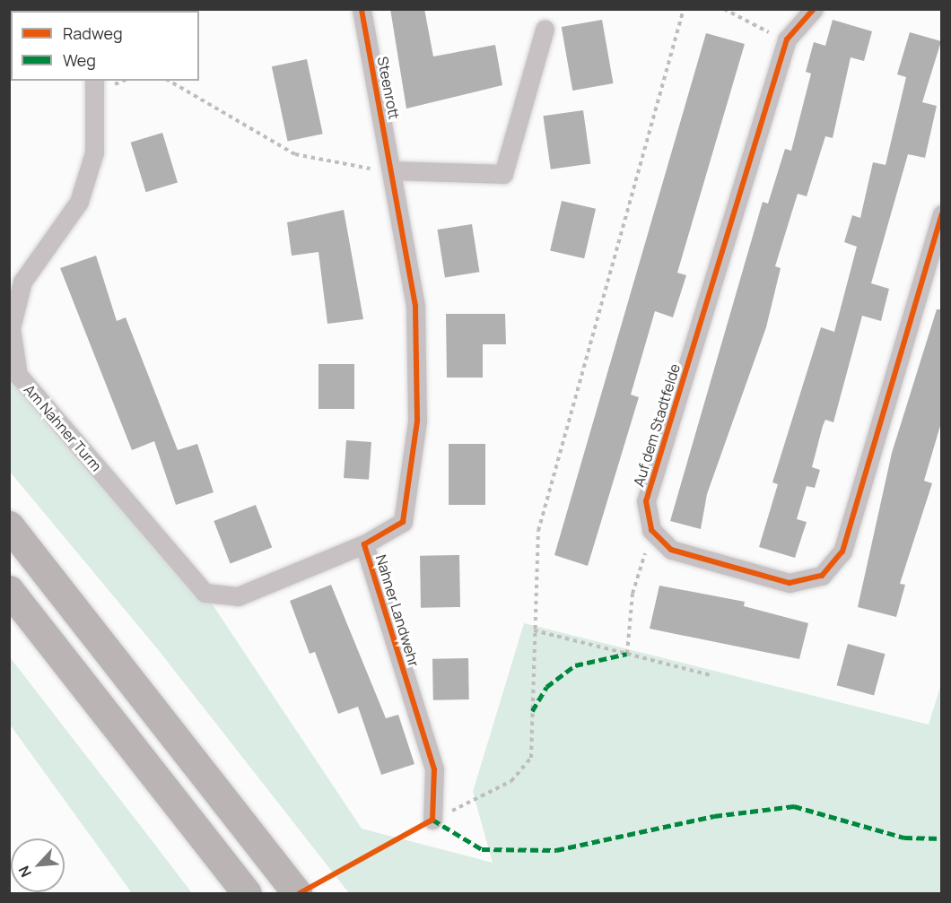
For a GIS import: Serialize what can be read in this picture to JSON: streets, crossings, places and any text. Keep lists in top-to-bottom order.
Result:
{
  "streets": {
    "street": [
      "Steenrott",
      "Auf dem Stadtfelde",
      "Am Nahner Turm",
      "Nahner Landwehr"
    ]
  },
  "crossings": [
    ["Steenrott", "Nahner Landwehr"],
    ["Am Nahner Turm", "Nahner Landwehr"]
  ],
  "legend": ["Radweg", "Weg"],
  "north": "bottom left"
}
